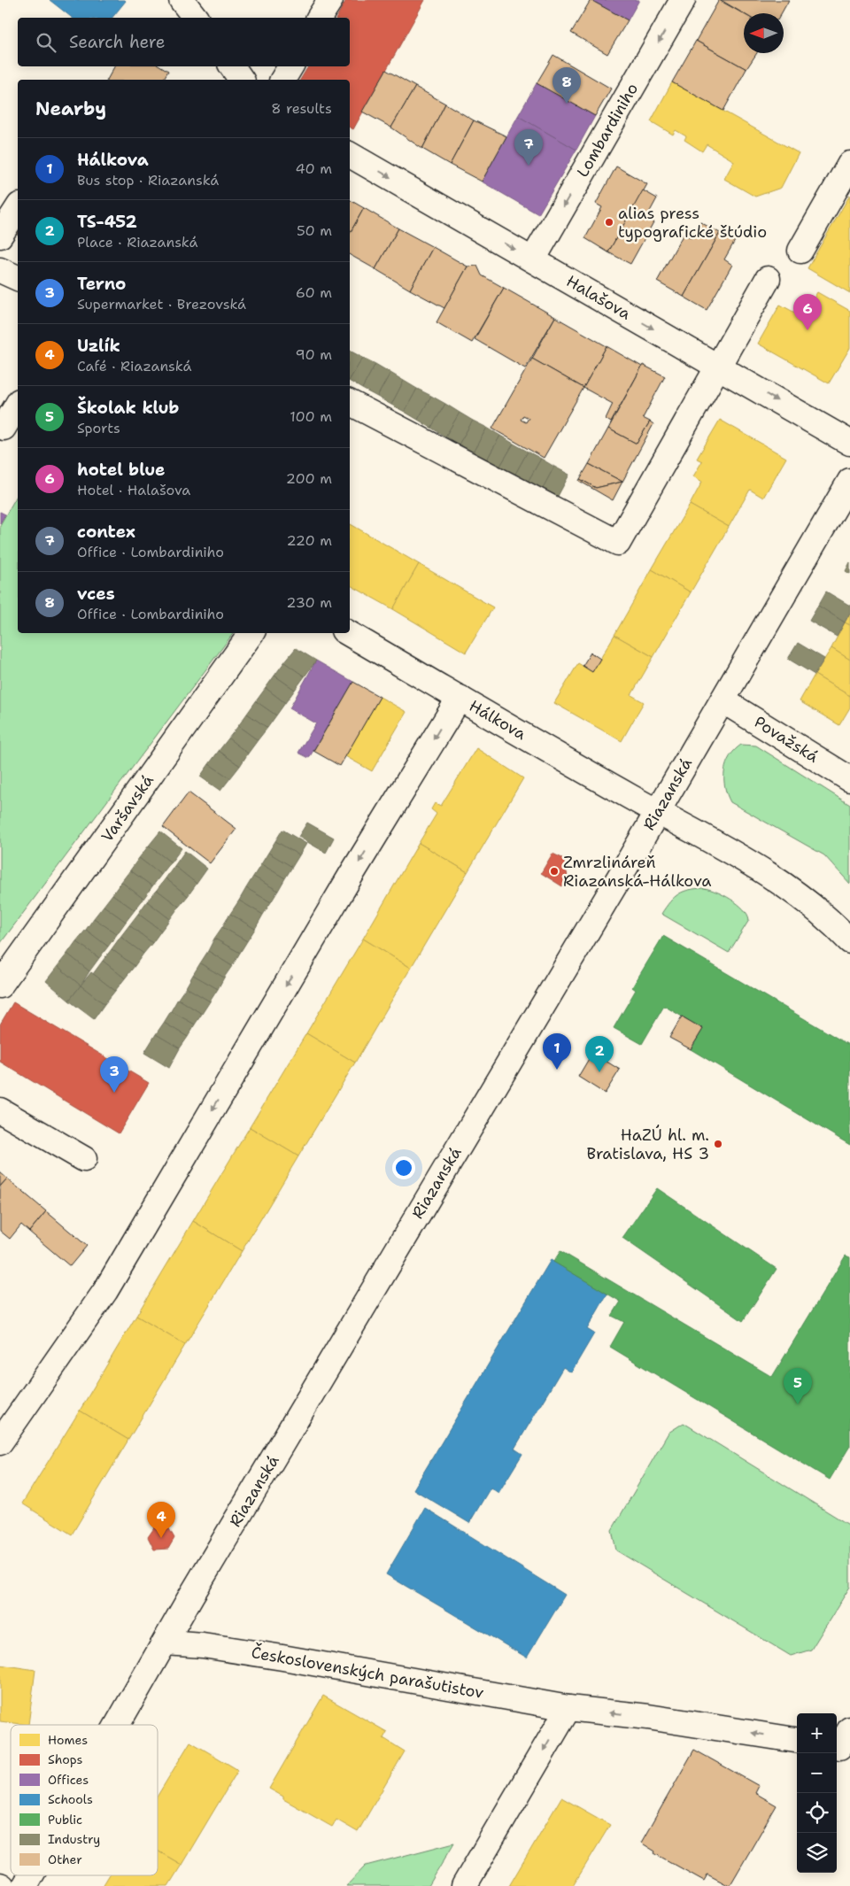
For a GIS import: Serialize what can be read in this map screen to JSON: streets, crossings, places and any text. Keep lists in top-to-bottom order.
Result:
{
  "streets": {
    "street": [
      "Lombardiniho",
      "Halašova",
      "Hálkova",
      "Považská",
      "Riazanská",
      "Varšavská",
      "Československých parašutistov"
    ]
  },
  "crossings": [
    ["Lombardiniho", "Halašova"],
    ["Hálkova", "Riazanská"],
    ["Považská", "Riazanská"],
    ["Riazanská", "Československých parašutistov"]
  ],
  "one_way": ["Halašova", "Československých parašutistov"],
  "places": ["alias press typografické štúdio", "Zmrzlináreň Riazanská-Hálkova", "HaZÚ hl. m. Bratislava, HS 3"],
  "legend": [
    "Homes",
    "Shops",
    "Offices",
    "Schools",
    "Public",
    "Industry",
    "Other"
  ],
  "north": "left",
  "page": {
    "search": "Search here",
    "pins": [
      "8",
      "7",
      "6",
      "1",
      "2",
      "3",
      "5",
      "4"
    ],
    "heading": ["Nearby", "8 results"],
    "list": [
      {
        "mark": "1",
        "name": "Hálkova",
        "note": "Bus stop · Riazanská",
        "value": "40 m"
      },
      {
        "mark": "2",
        "name": "TS-452",
        "note": "Place · Riazanská",
        "value": "50 m"
      },
      {
        "mark": "3",
        "name": "Terno",
        "note": "Supermarket · Brezovská",
        "value": "60 m"
      },
      {
        "mark": "4",
        "name": "Uzlík",
        "note": "Café · Riazanská",
        "value": "90 m"
      },
      {
        "mark": "5",
        "name": "Školak klub",
        "note": "Sports",
        "value": "100 m"
      },
      {
        "mark": "6",
        "name": "hotel blue",
        "note": "Hotel · Halašova",
        "value": "200 m"
      },
      {
        "mark": "7",
        "name": "contex",
        "note": "Office · Lombardiniho",
        "value": "220 m"
      },
      {
        "mark": "8",
        "name": "vces",
        "note": "Office · Lombardiniho",
        "value": "230 m"
      }
    ],
    "map_buttons": ["+", "−"]
  }
}
